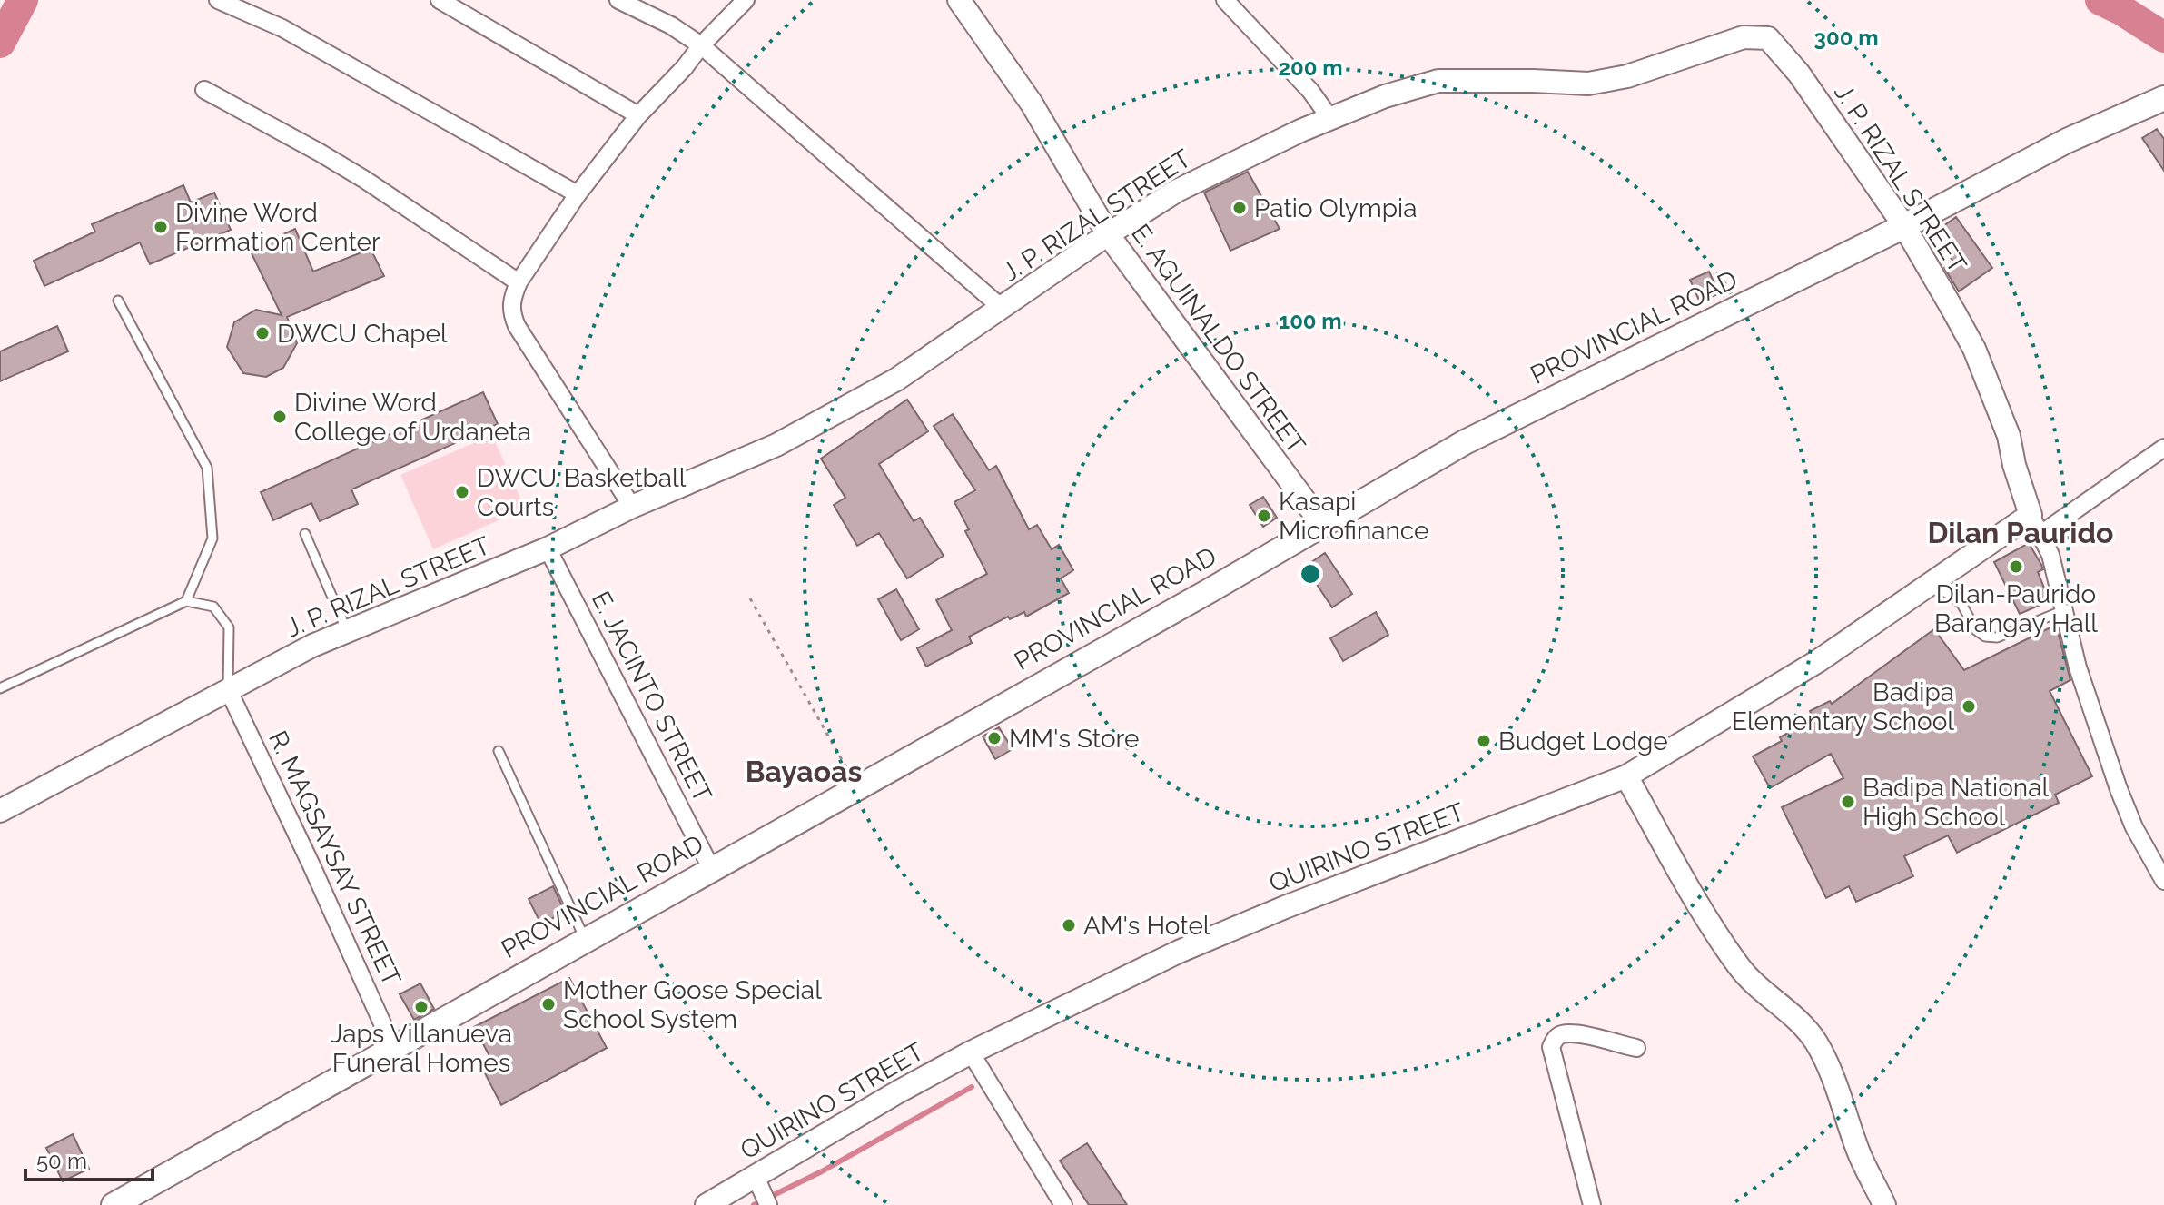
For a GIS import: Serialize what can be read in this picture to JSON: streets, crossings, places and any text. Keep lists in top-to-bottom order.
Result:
{
  "streets": {
    "main road": ["PROVINCIAL ROAD"],
    "street": [
      "J. P. RIZAL STREET",
      "E. AGUINALDO STREET",
      "E. JACINTO STREET",
      "QUIRINO STREET",
      "R. MAGSAYSAY STREET"
    ]
  },
  "crossings": [
    ["J. P. RIZAL STREET", "PROVINCIAL ROAD"],
    ["J. P. RIZAL STREET", "E. AGUINALDO STREET"],
    ["J. P. RIZAL STREET", "E. JACINTO STREET"],
    ["J. P. RIZAL STREET", "QUIRINO STREET"],
    ["J. P. RIZAL STREET", "R. MAGSAYSAY STREET"],
    ["PROVINCIAL ROAD", "E. AGUINALDO STREET"],
    ["PROVINCIAL ROAD", "E. JACINTO STREET"],
    ["PROVINCIAL ROAD", "R. MAGSAYSAY STREET"]
  ],
  "districts": ["Dilan Paurido", "Bayaoas"],
  "places": [
    "Patio Olympia",
    "Divine Word Formation Center",
    "DWCU Chapel",
    "Divine Word College of Urdaneta",
    "DWCU Basketball Courts",
    "Kasapi Microfinance",
    "Dilan-Paurido Barangay Hall",
    "Badipa Elementary School",
    "MM's Store",
    "Budget Lodge",
    "Badipa National High School",
    "AM's Hotel",
    "Mother Goose Special School System",
    "Japs Villanueva Funeral Homes"
  ],
  "scale_bar": "50 m",
  "rings": ["300 m", "200 m", "100 m"]
}
